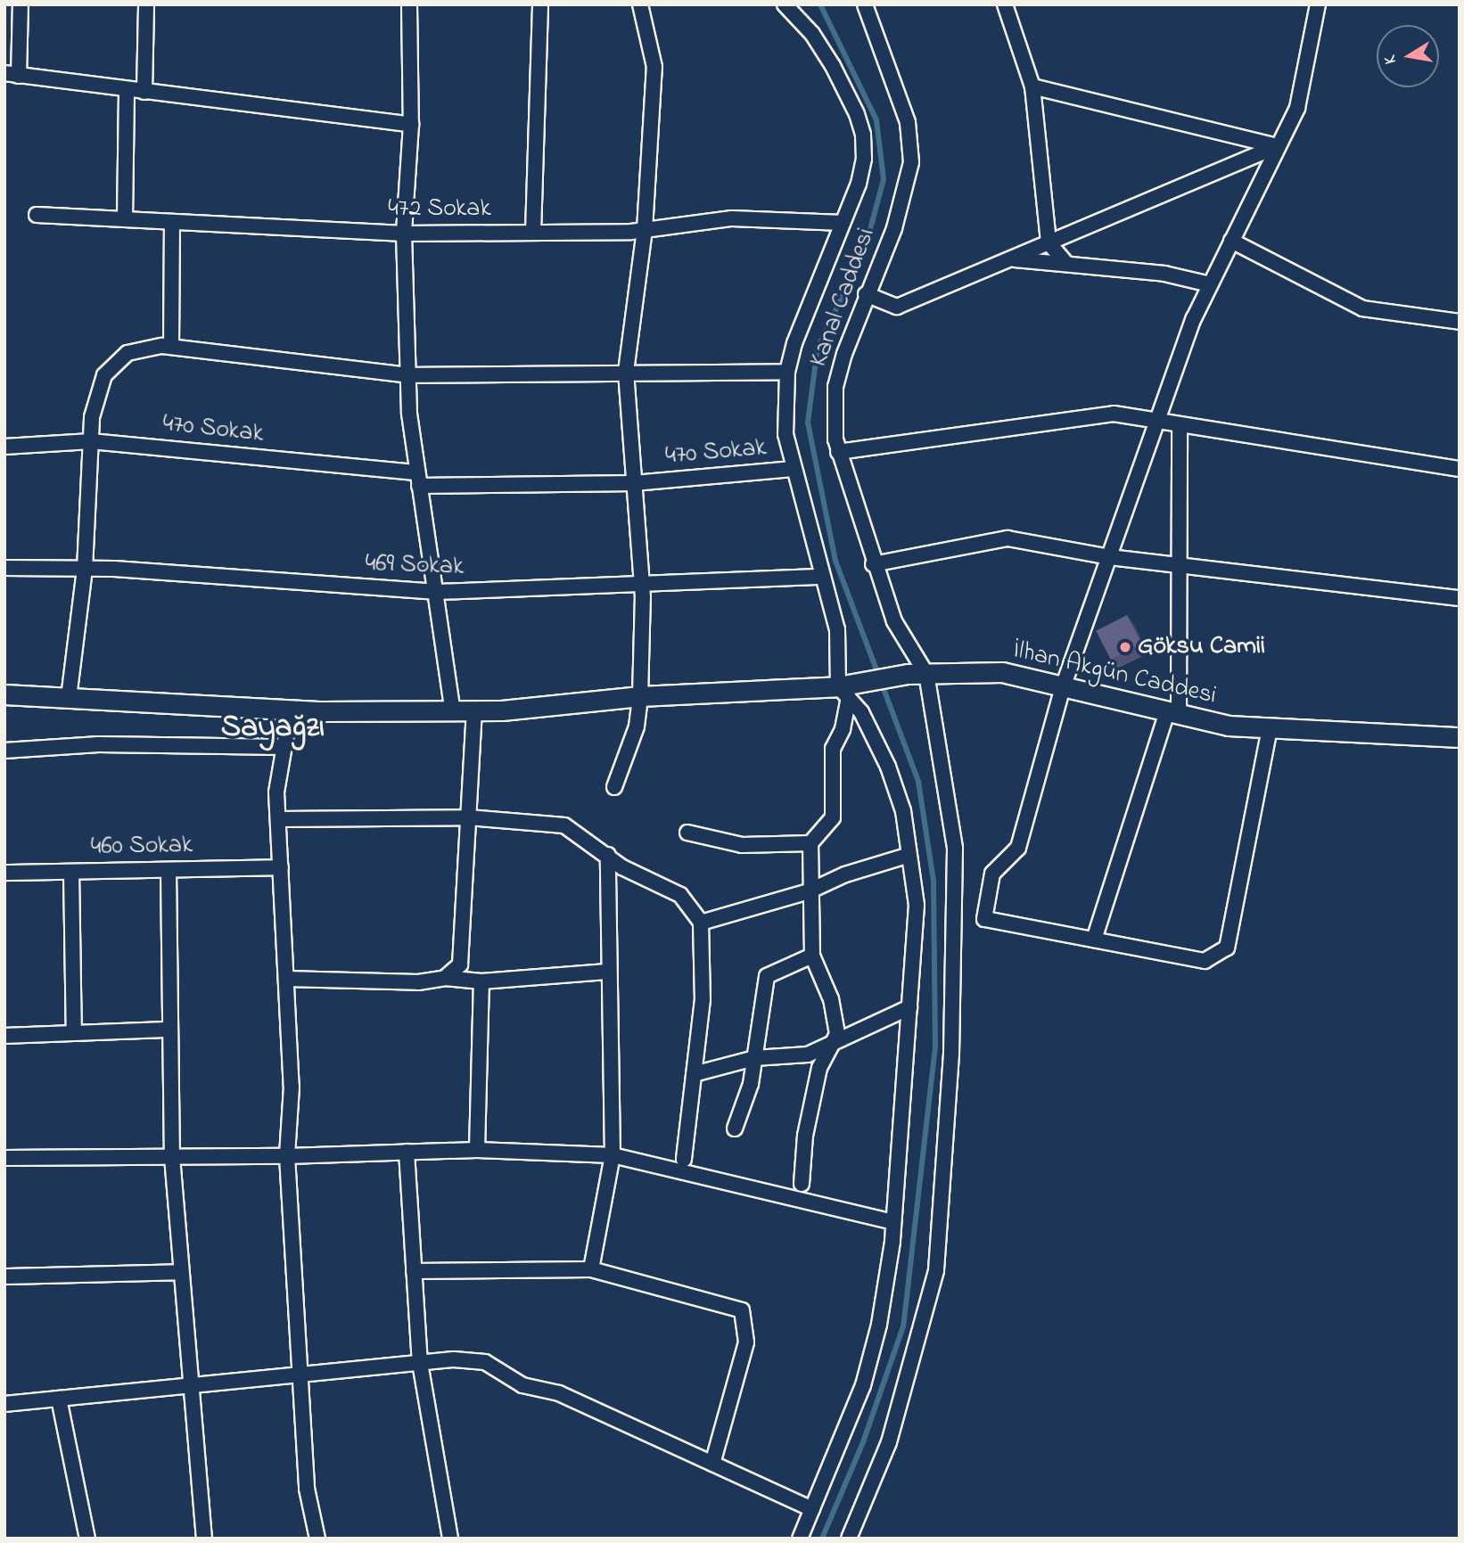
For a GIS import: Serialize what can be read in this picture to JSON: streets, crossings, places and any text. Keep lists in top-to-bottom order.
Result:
{
  "streets": {
    "main road": ["İlhan Akgün Caddesi"],
    "street": [
      "472 Sokak",
      "Kanal Caddesi",
      "470 Sokak",
      "469 Sokak",
      "460 Sokak"
    ]
  },
  "crossings": [
    ["Kanal Caddesi", "İlhan Akgün Caddesi"]
  ],
  "districts": ["Sayağzı"],
  "places": ["Göksu Camii"],
  "north": "left"
}
